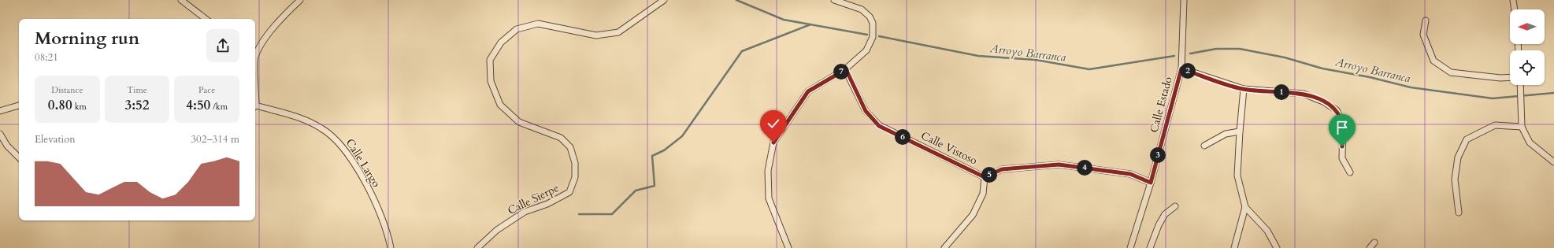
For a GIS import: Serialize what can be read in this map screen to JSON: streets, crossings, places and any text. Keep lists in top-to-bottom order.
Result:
{
  "streets": {
    "street": [
      "Calle Estado",
      "Calle Vistoso",
      "Calle Largo",
      "Calle Sierpe"
    ]
  },
  "crossings": [
    ["Calle Estado", "Calle Vistoso"]
  ],
  "water": ["Arroyo Barranca"],
  "north": "left",
  "page": {
    "heading": ["Morning run", "08:21"],
    "pins": [
      "2",
      "7",
      "1",
      "6",
      "3",
      "4",
      "5"
    ],
    "stats": [
      ["Distance", "0.80 km"],
      ["Time", "3:52"],
      ["Pace", "4:50 /km"]
    ],
    "chart": ["Elevation", "302–314 m"]
  }
}
